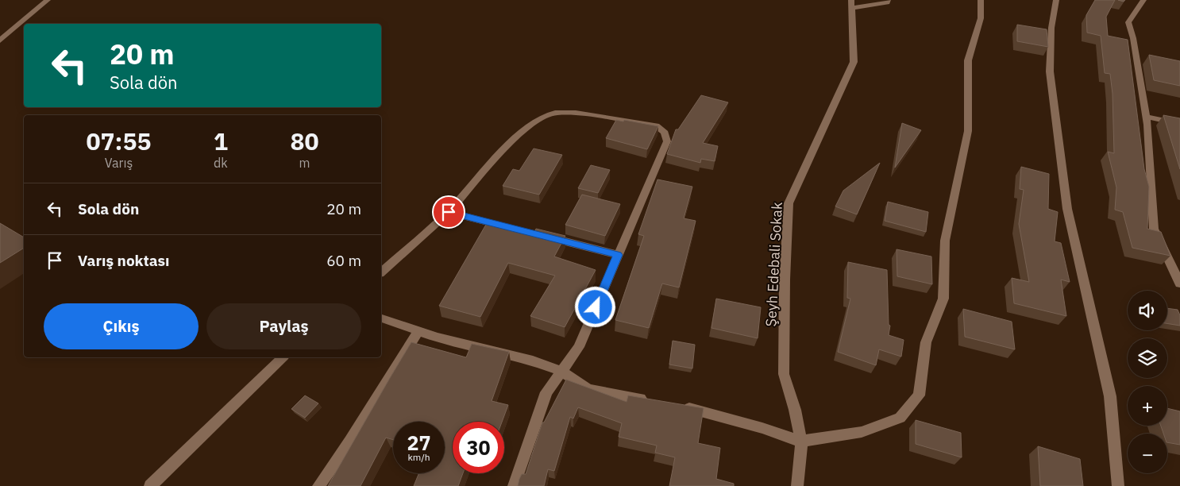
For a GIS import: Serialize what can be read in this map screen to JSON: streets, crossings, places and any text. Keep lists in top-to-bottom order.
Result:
{
  "streets": {
    "street": ["Şeyh Edebali Sokak"]
  },
  "page": {
    "turn": ["20 m", "Sola dön"],
    "eta": [
      "07:55",
      "Varış",
      "1",
      "dk",
      "80",
      "m"
    ],
    "list": [
      {
        "name": "Sola dön",
        "value": "20 m"
      },
      {
        "name": "Varış noktası",
        "value": "60 m"
      }
    ],
    "map_buttons": ["+", "−"],
    "buttons": ["Çıkış", "Paylaş"],
    "speed": "27 km/h",
    "limit": "30"
  }
}
